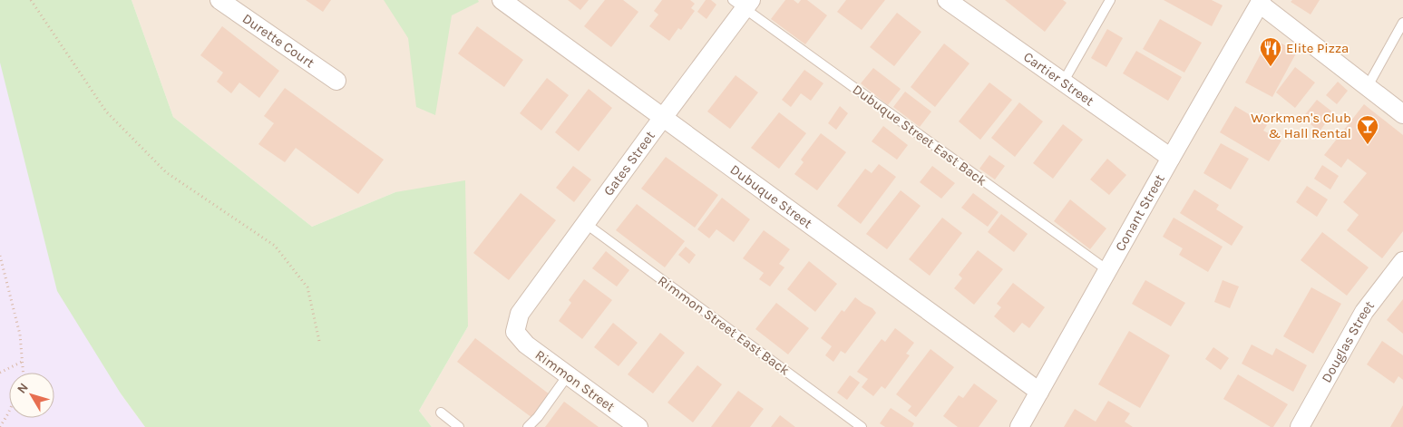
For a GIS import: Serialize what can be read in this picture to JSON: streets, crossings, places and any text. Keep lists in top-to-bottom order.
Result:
{
  "streets": {
    "street": [
      "Durette Court",
      "Cartier Street",
      "Gates Street",
      "Dubuque Street",
      "Conant Street",
      "Douglas Street",
      "Rimmon Street"
    ],
    "lane": ["Dubuque Street East Back", "Rimmon Street East Back"]
  },
  "crossings": [
    ["Cartier Street", "Conant Street"],
    ["Dubuque Street East Back", "Gates Street"],
    ["Dubuque Street East Back", "Conant Street"],
    ["Gates Street", "Dubuque Street"],
    ["Gates Street", "Rimmon Street East Back"],
    ["Gates Street", "Rimmon Street"],
    ["Dubuque Street", "Conant Street"]
  ],
  "places": {
    "restaurant": ["Elite Pizza"],
    "bar": ["Workmen's Club & Hall Rental"]
  },
  "north": "top left"
}
